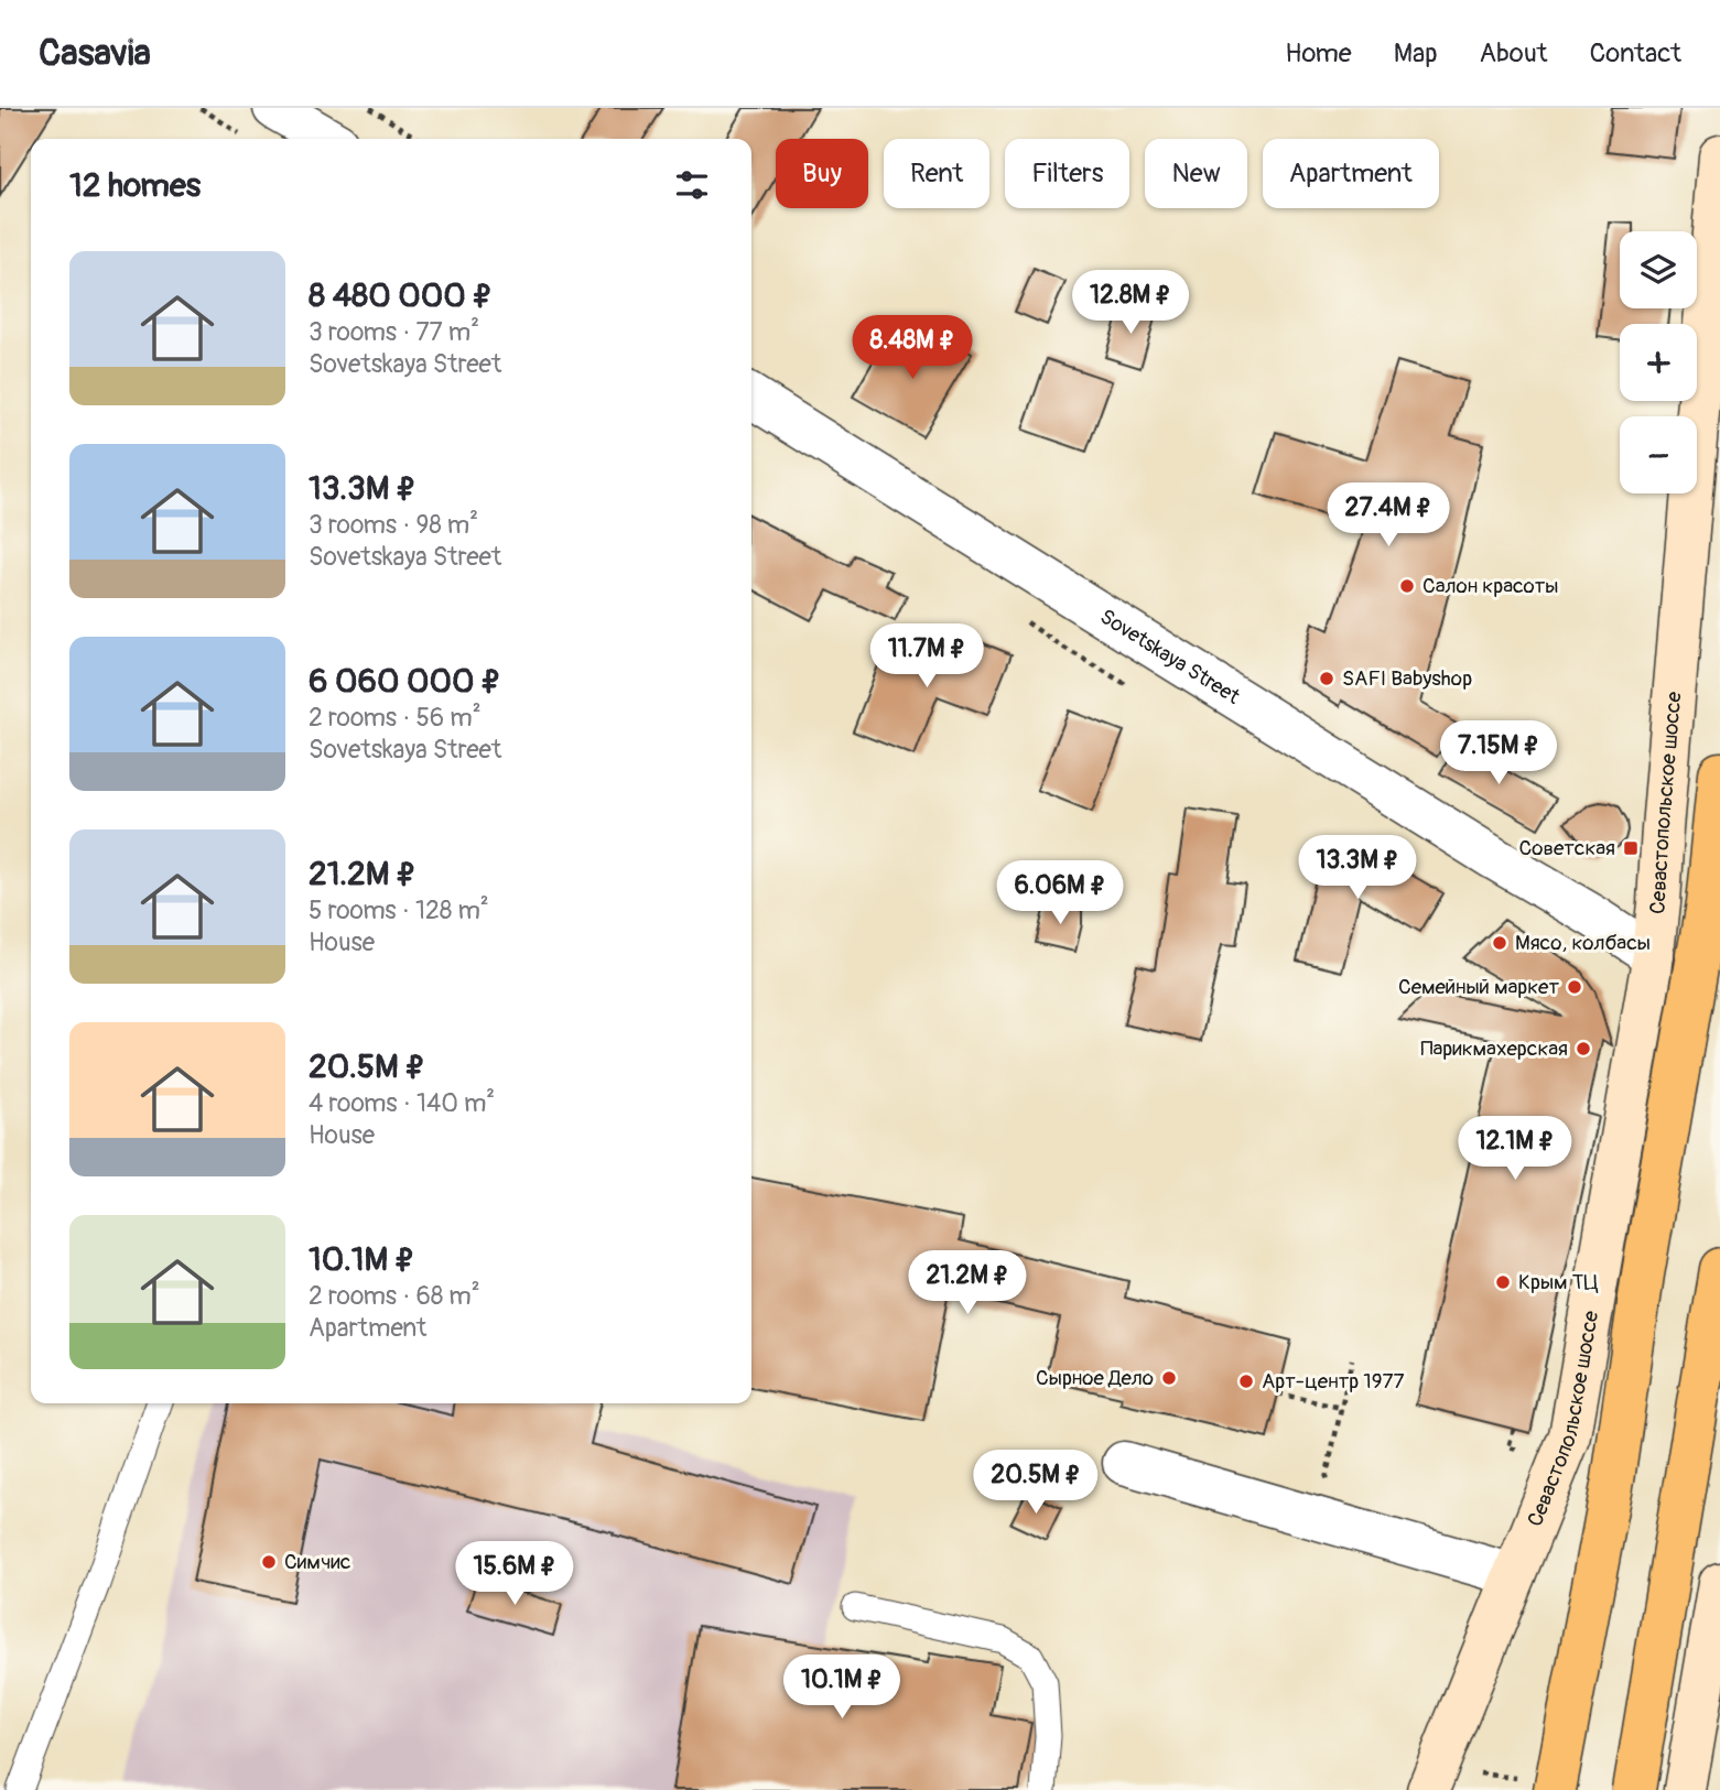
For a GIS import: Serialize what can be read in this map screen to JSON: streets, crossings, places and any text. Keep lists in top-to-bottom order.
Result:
{
  "streets": {
    "main road": ["Севастопольское шоссе"],
    "street": ["Sovetskaya Street"]
  },
  "crossings": [
    ["Sovetskaya Street", "Севастопольское шоссе"]
  ],
  "places": {
    "other": [
      "Салон красоты",
      "SAFI Babyshop",
      "Мясо, колбасы",
      "Семейный маркет",
      "Парикмахерская",
      "Крым ТЦ",
      "Сырное Дело",
      "Арт-центр 1977",
      "Симчис"
    ],
    "transit": ["Советская"]
  },
  "page": {
    "header": "Casavia",
    "nav": [
      "Home",
      "Map",
      "About",
      "Contact"
    ],
    "chip": [
      "Buy",
      "Rent",
      "Filters",
      "New",
      "Apartment"
    ],
    "heading": "12 homes",
    "map_buttons": ["+", "−"],
    "list": [
      {
        "name": "8 480 000 ₽",
        "note": "3 rooms · 77 m² · Sovetskaya Street"
      },
      {
        "name": "13.3M ₽",
        "note": "3 rooms · 98 m² · Sovetskaya Street"
      },
      {
        "name": "6 060 000 ₽",
        "note": "2 rooms · 56 m² · Sovetskaya Street"
      },
      {
        "name": "21.2M ₽",
        "note": "5 rooms · 128 m² · House"
      },
      {
        "name": "20.5M ₽",
        "note": "4 rooms · 140 m² · House"
      },
      {
        "name": "10.1M ₽",
        "note": "2 rooms · 68 m² · Apartment"
      }
    ],
    "price": [
      "12.8M ₽",
      "8.48M ₽",
      "27.4M ₽",
      "11.7M ₽",
      "7.15M ₽",
      "13.3M ₽",
      "6.06M ₽",
      "12.1M ₽",
      "21.2M ₽",
      "20.5M ₽",
      "15.6M ₽",
      "10.1M ₽"
    ]
  }
}
